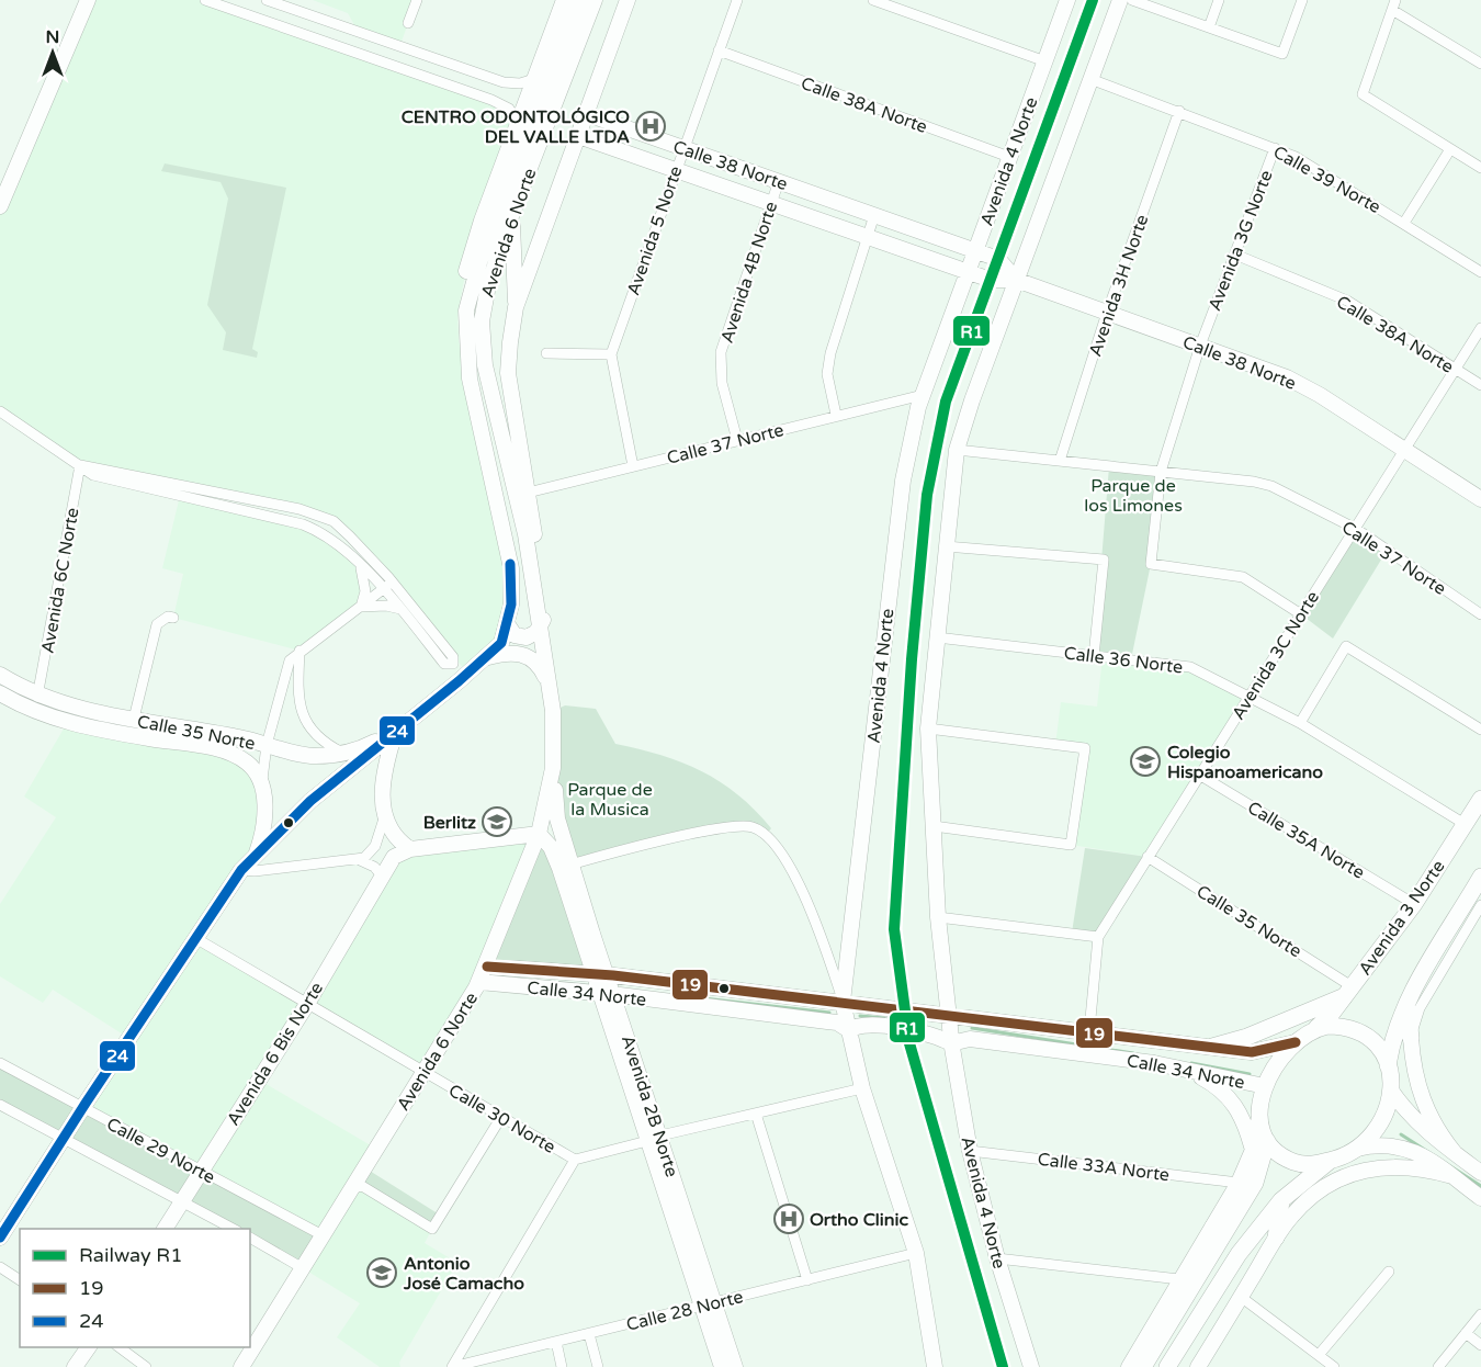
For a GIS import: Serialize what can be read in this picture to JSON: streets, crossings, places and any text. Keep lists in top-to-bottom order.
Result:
{
  "streets": {
    "main road": ["Avenida 3 Norte"],
    "street": [
      "Calle 38A Norte",
      "Avenida 4 Norte",
      "Calle 38 Norte",
      "Calle 39 Norte",
      "Avenida 5 Norte",
      "Avenida 6 Norte",
      "Avenida 3G Norte",
      "Avenida 4B Norte",
      "Avenida 3H Norte",
      "Calle 37 Norte",
      "Avenida 6C Norte",
      "Avenida 3C Norte",
      "Calle 36 Norte",
      "Calle 35 Norte",
      "Calle 35A Norte",
      "Calle 34 Norte",
      "Avenida 6 Bis Norte",
      "Avenida 2B Norte",
      "Calle 30 Norte",
      "Calle 29 Norte",
      "Calle 33A Norte",
      "Calle 28 Norte"
    ]
  },
  "crossings": [
    ["Calle 38A Norte", "Avenida 4 Norte"],
    ["Calle 38A Norte", "Avenida 5 Norte"],
    ["Calle 38A Norte", "Avenida 3G Norte"],
    ["Calle 38A Norte", "Avenida 3C Norte"],
    ["Avenida 4 Norte", "Calle 38 Norte"],
    ["Avenida 4 Norte", "Calle 39 Norte"],
    ["Avenida 4 Norte", "Calle 37 Norte"],
    ["Avenida 4 Norte", "Calle 36 Norte"],
    ["Avenida 4 Norte", "Calle 34 Norte"],
    ["Avenida 4 Norte", "Calle 30 Norte"],
    ["Avenida 4 Norte", "Calle 33A Norte"],
    ["Avenida 4 Norte", "Calle 28 Norte"],
    ["Calle 38 Norte", "Avenida 5 Norte"],
    ["Calle 38 Norte", "Avenida 6 Norte"],
    ["Calle 38 Norte", "Avenida 3G Norte"],
    ["Calle 38 Norte", "Avenida 4B Norte"],
    ["Calle 38 Norte", "Avenida 3H Norte"],
    ["Calle 38 Norte", "Avenida 3C Norte"],
    ["Calle 39 Norte", "Avenida 3G Norte"],
    ["Calle 39 Norte", "Avenida 3H Norte"],
    ["Avenida 6 Norte", "Calle 37 Norte"],
    ["Avenida 6 Norte", "Calle 35 Norte"],
    ["Avenida 6 Norte", "Calle 34 Norte"],
    ["Avenida 6 Norte", "Avenida 6 Bis Norte"],
    ["Avenida 6 Norte", "Avenida 2B Norte"],
    ["Avenida 6 Norte", "Calle 30 Norte"],
    ["Avenida 6 Norte", "Calle 29 Norte"],
    ["Avenida 3G Norte", "Calle 37 Norte"],
    ["Avenida 3G Norte", "Avenida 3C Norte"],
    ["Avenida 4B Norte", "Calle 37 Norte"],
    ["Avenida 3H Norte", "Calle 37 Norte"],
    ["Calle 37 Norte", "Avenida 3C Norte"],
    ["Avenida 6C Norte", "Calle 35 Norte"],
    ["Avenida 3C Norte", "Calle 36 Norte"],
    ["Avenida 3C Norte", "Calle 35 Norte"],
    ["Avenida 3C Norte", "Calle 35A Norte"],
    ["Avenida 3C Norte", "Calle 34 Norte"],
    ["Calle 36 Norte", "Avenida 3 Norte"],
    ["Calle 35 Norte", "Avenida 3 Norte"],
    ["Calle 35 Norte", "Avenida 6 Bis Norte"],
    ["Calle 35 Norte", "Avenida 2B Norte"],
    ["Calle 35A Norte", "Avenida 3 Norte"],
    ["Avenida 3 Norte", "Calle 34 Norte"],
    ["Calle 34 Norte", "Avenida 2B Norte"],
    ["Avenida 6 Bis Norte", "Avenida 2B Norte"],
    ["Avenida 6 Bis Norte", "Calle 30 Norte"],
    ["Avenida 6 Bis Norte", "Calle 29 Norte"],
    ["Avenida 2B Norte", "Calle 30 Norte"],
    ["Avenida 2B Norte", "Calle 28 Norte"]
  ],
  "parks": ["Parque de los Limones", "Parque de la Musica"],
  "places": {
    "hospital": ["CENTRO ODONTOLÓGICO DEL VALLE LTDA", "Ortho Clinic"],
    "school or university": ["Colegio Hispanoamericano", "Berlitz", "Antonio José Camacho"]
  },
  "lines": ["rail line R1", "transit line 24", "transit line 19"],
  "legend": ["Railway R1", "19", "24"],
  "north": "top"
}
